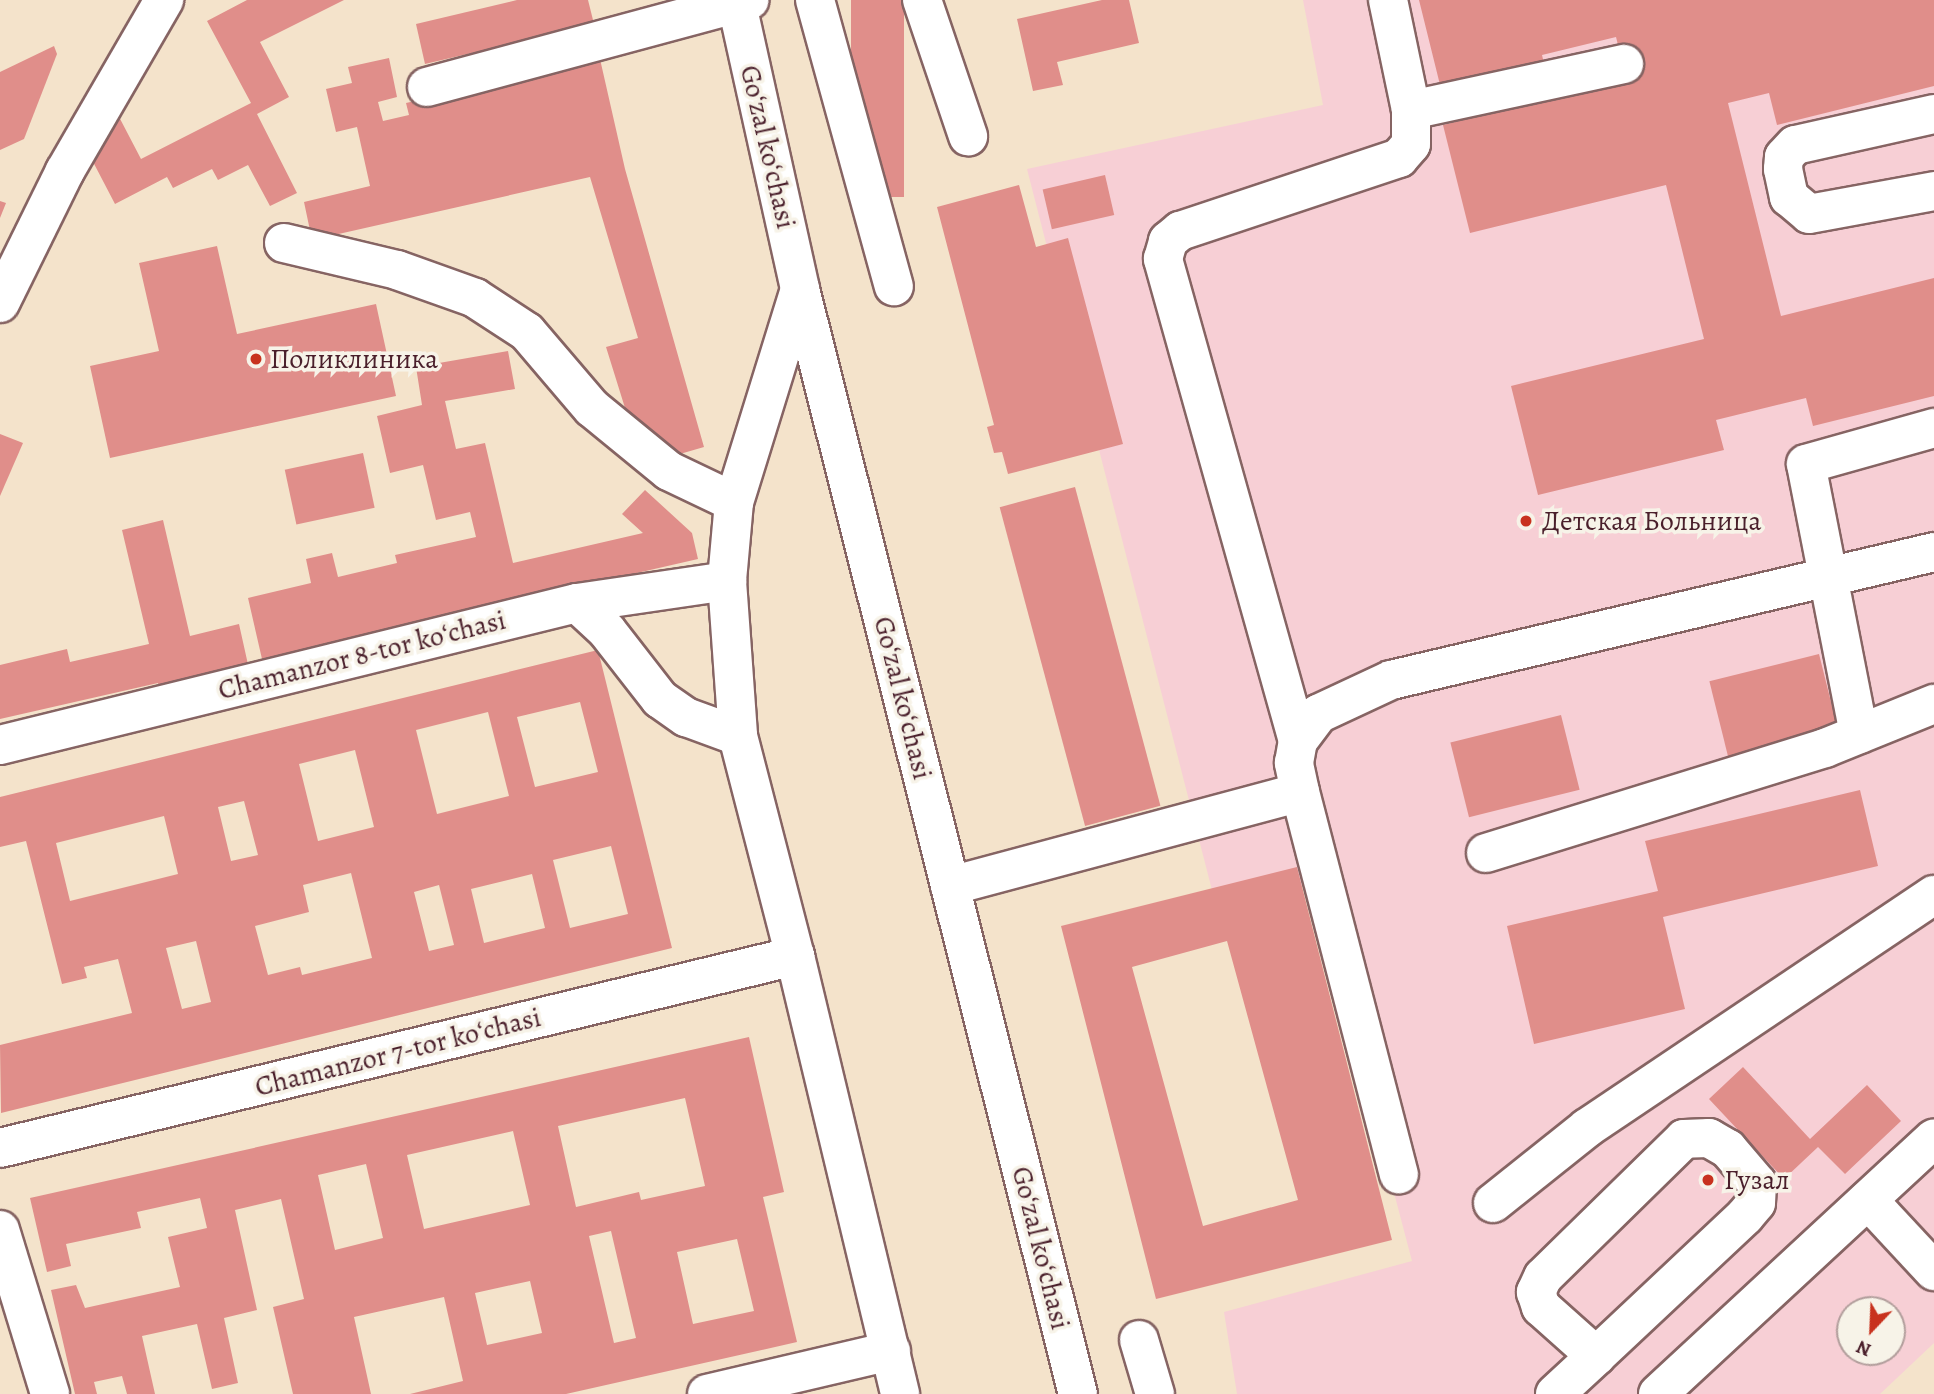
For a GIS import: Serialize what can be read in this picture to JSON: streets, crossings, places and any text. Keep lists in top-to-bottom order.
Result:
{
  "streets": {
    "street": ["Goʻzal koʻchasi", "Chamanzor 8-tor koʻchasi", "Chamanzor 7-tor koʻchasi"]
  },
  "places": ["Поликлиника", "Детская Больница", "Гузал"],
  "north": "bottom left"
}
